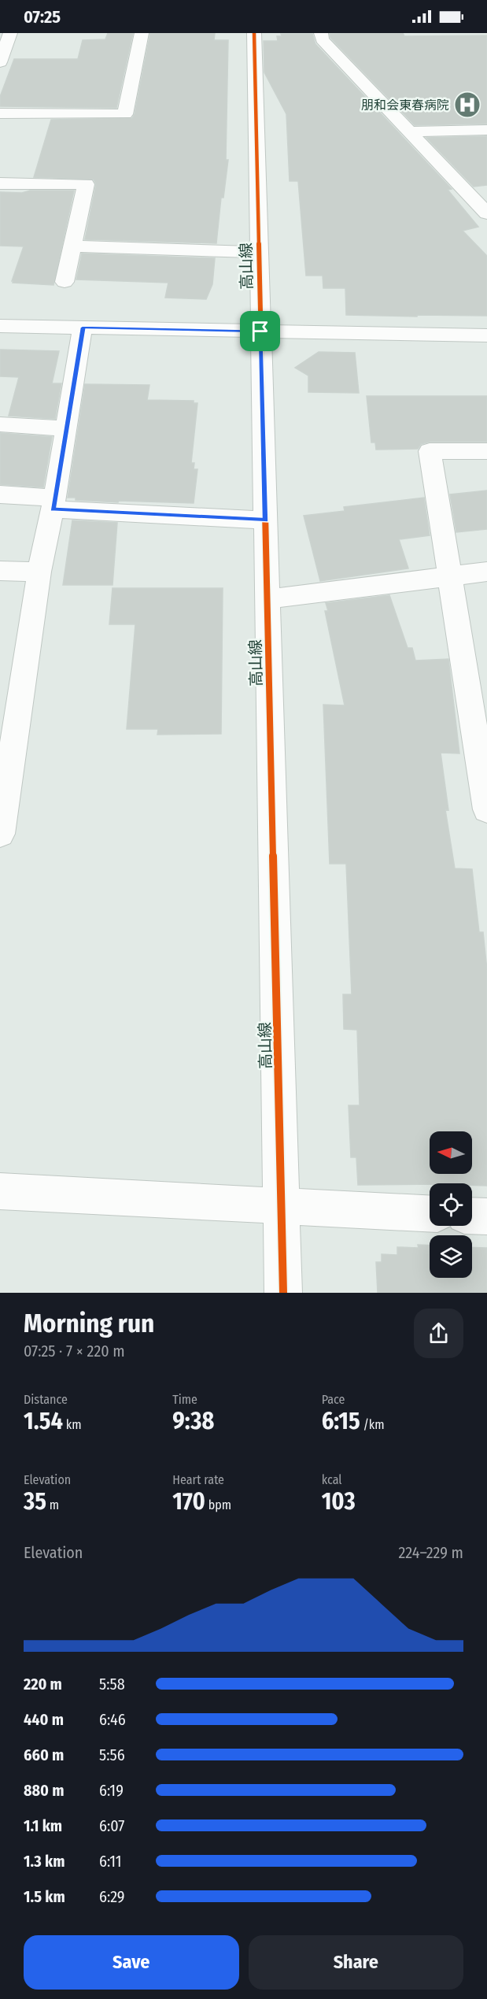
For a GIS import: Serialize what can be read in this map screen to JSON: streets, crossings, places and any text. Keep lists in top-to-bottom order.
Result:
{
  "streets": {
    "street": ["高山線"]
  },
  "places": {
    "hospital": ["朋和会東春病院"]
  },
  "north": "left",
  "page": {
    "status": "07:25",
    "heading": ["Morning run", "07:25 · 7 × 220 m"],
    "stats": [
      ["Distance", "1.54 km"],
      ["Time", "9:38"],
      ["Pace", "6:15 /km"],
      ["Elevation", "35 m"],
      ["Heart rate", "170 bpm"],
      ["kcal", "103"]
    ],
    "chart": ["Elevation", "224–229 m"],
    "list": [
      {
        "name": "220 m",
        "note": "5:58"
      },
      {
        "name": "440 m",
        "note": "6:46"
      },
      {
        "name": "660 m",
        "note": "5:56"
      },
      {
        "name": "880 m",
        "note": "6:19"
      },
      {
        "name": "1.1 km",
        "note": "6:07"
      },
      {
        "name": "1.3 km",
        "note": "6:11"
      },
      {
        "name": "1.5 km",
        "note": "6:29"
      }
    ],
    "buttons": ["Save", "Share"]
  }
}
